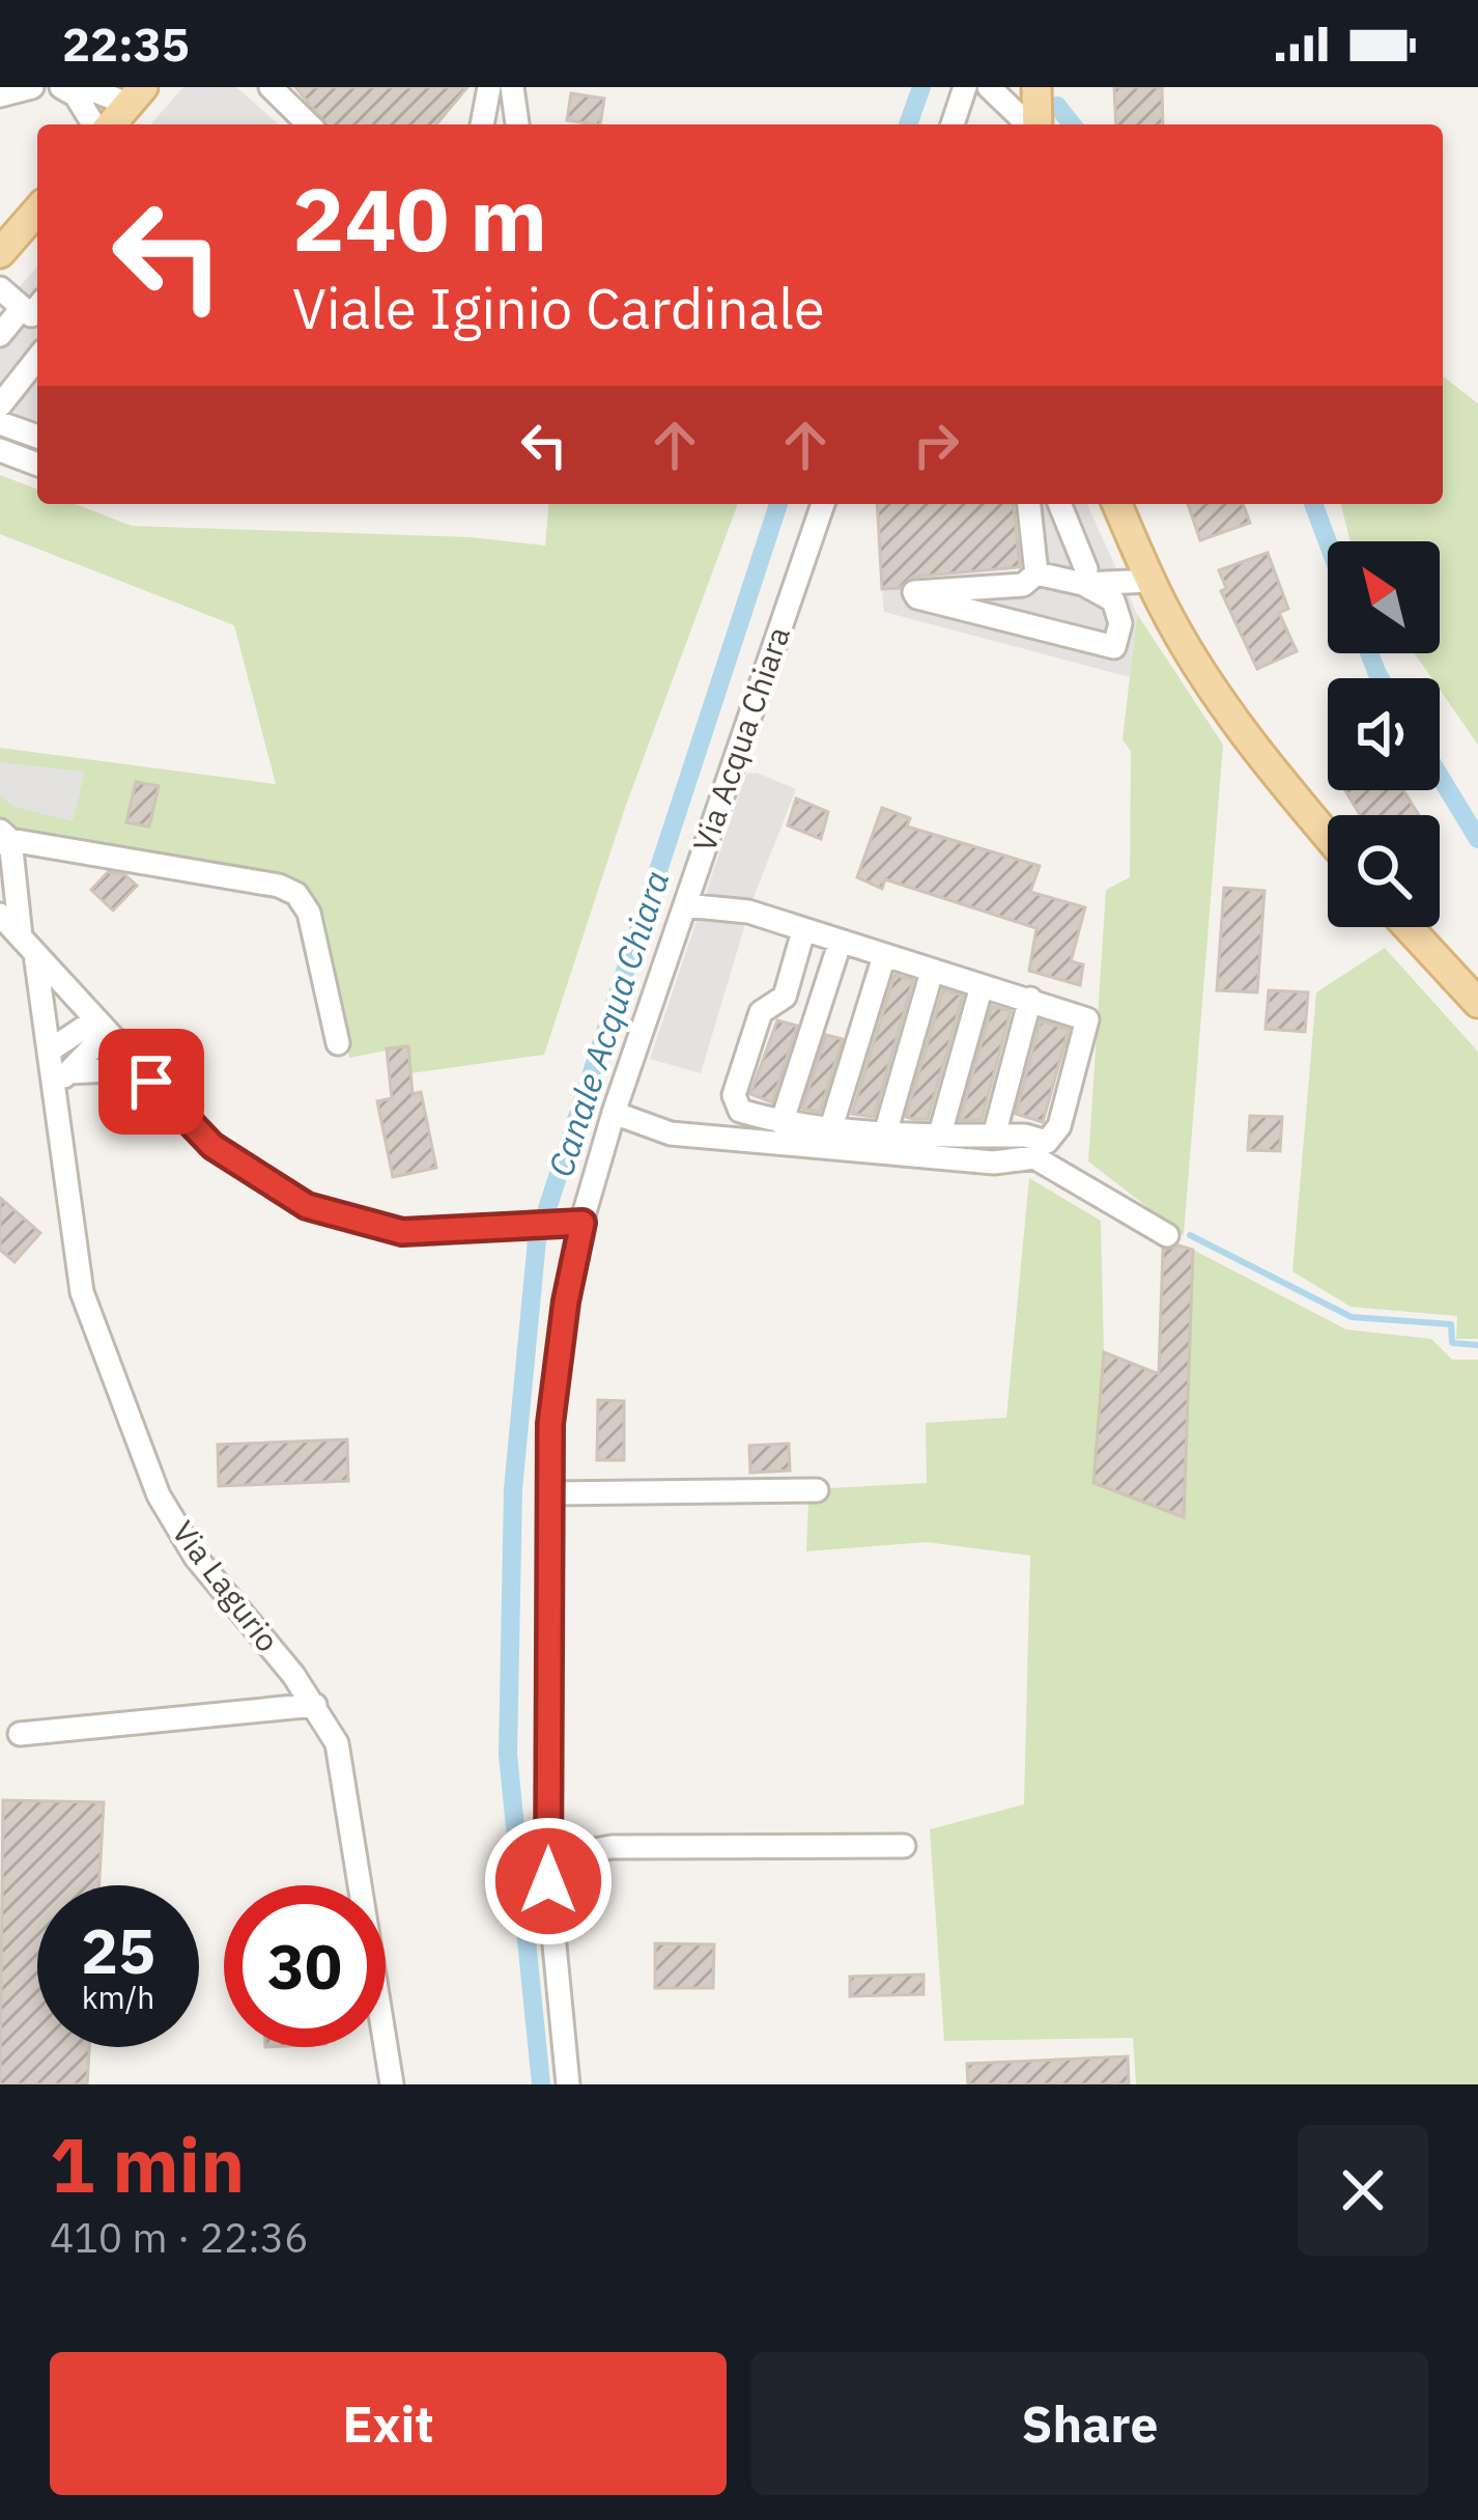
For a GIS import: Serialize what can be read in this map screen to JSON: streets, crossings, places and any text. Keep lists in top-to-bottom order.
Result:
{
  "streets": {
    "street": ["Via Acqua Chiara", "Via Lagurio"]
  },
  "water": ["Canale Acqua Chiara"],
  "north": "top left",
  "page": {
    "status": "22:35",
    "turn": ["240 m", "Viale Iginio Cardinale"],
    "speed": "25 km/h",
    "limit": "30",
    "heading": ["1 min", "410 m · 22:36"],
    "buttons": ["Exit", "Share"]
  }
}
